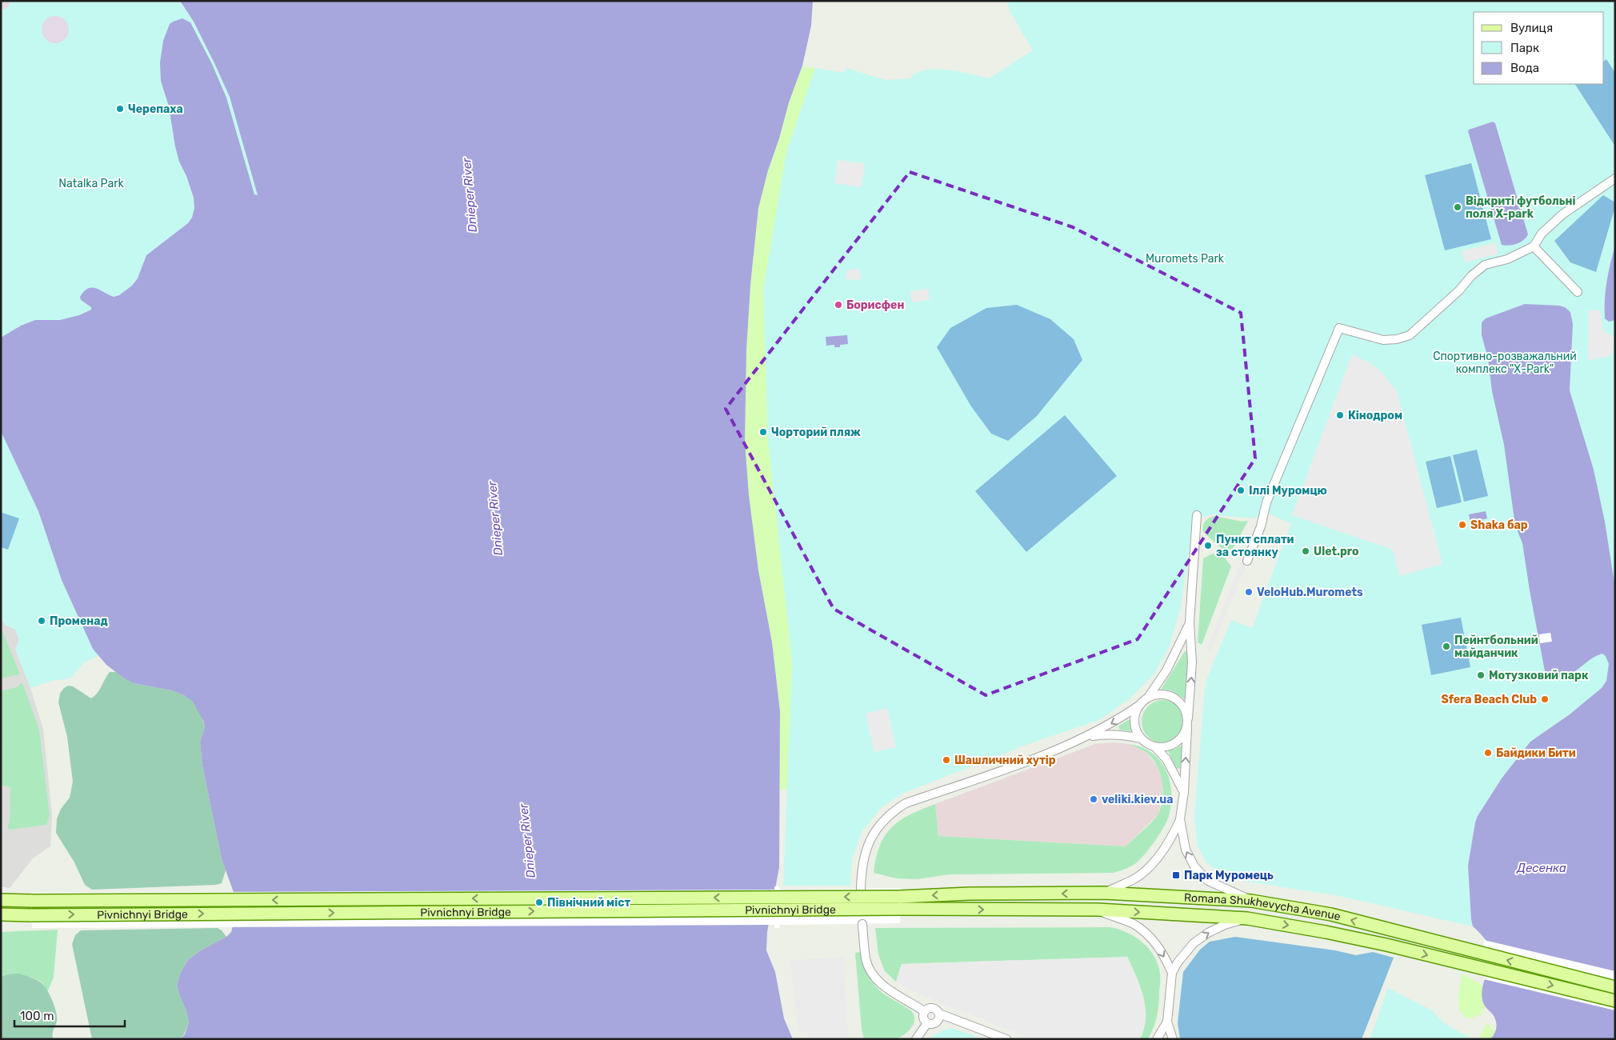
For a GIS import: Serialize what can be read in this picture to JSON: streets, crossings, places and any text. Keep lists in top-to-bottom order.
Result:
{
  "streets": {
    "main road": ["Romana Shukhevycha Avenue", "Pivnichnyi Bridge"]
  },
  "crossings": [
    ["Romana Shukhevycha Avenue", "Pivnichnyi Bridge"]
  ],
  "water": ["Dnieper River", "Десенка"],
  "parks": ["Natalka Park", "Muromets Park", "Спортивно-розважальний комплекс \"Х-Park\""],
  "places": {
    "other": [
      "Черепаха",
      "Відкриті футбольні поля X-park",
      "Борисфен",
      "Кінодром",
      "Чорторий пляж",
      "Іллі Муромцю",
      "Shaka бар",
      "Пункт сплати за стоянку",
      "Ulet.pro",
      "VeloHub.Muromets",
      "Променад",
      "Пейнтбольний майданчик",
      "Мотузковий парк",
      "Sfera Beach Club",
      "Байдики Бити",
      "Шашличний хутір",
      "veliki.kiev.ua",
      "Північний міст"
    ],
    "transit": ["Парк Муромець"]
  },
  "legend": ["Вулиця", "Парк", "Вода"],
  "scale_bar": "100 m"
}
